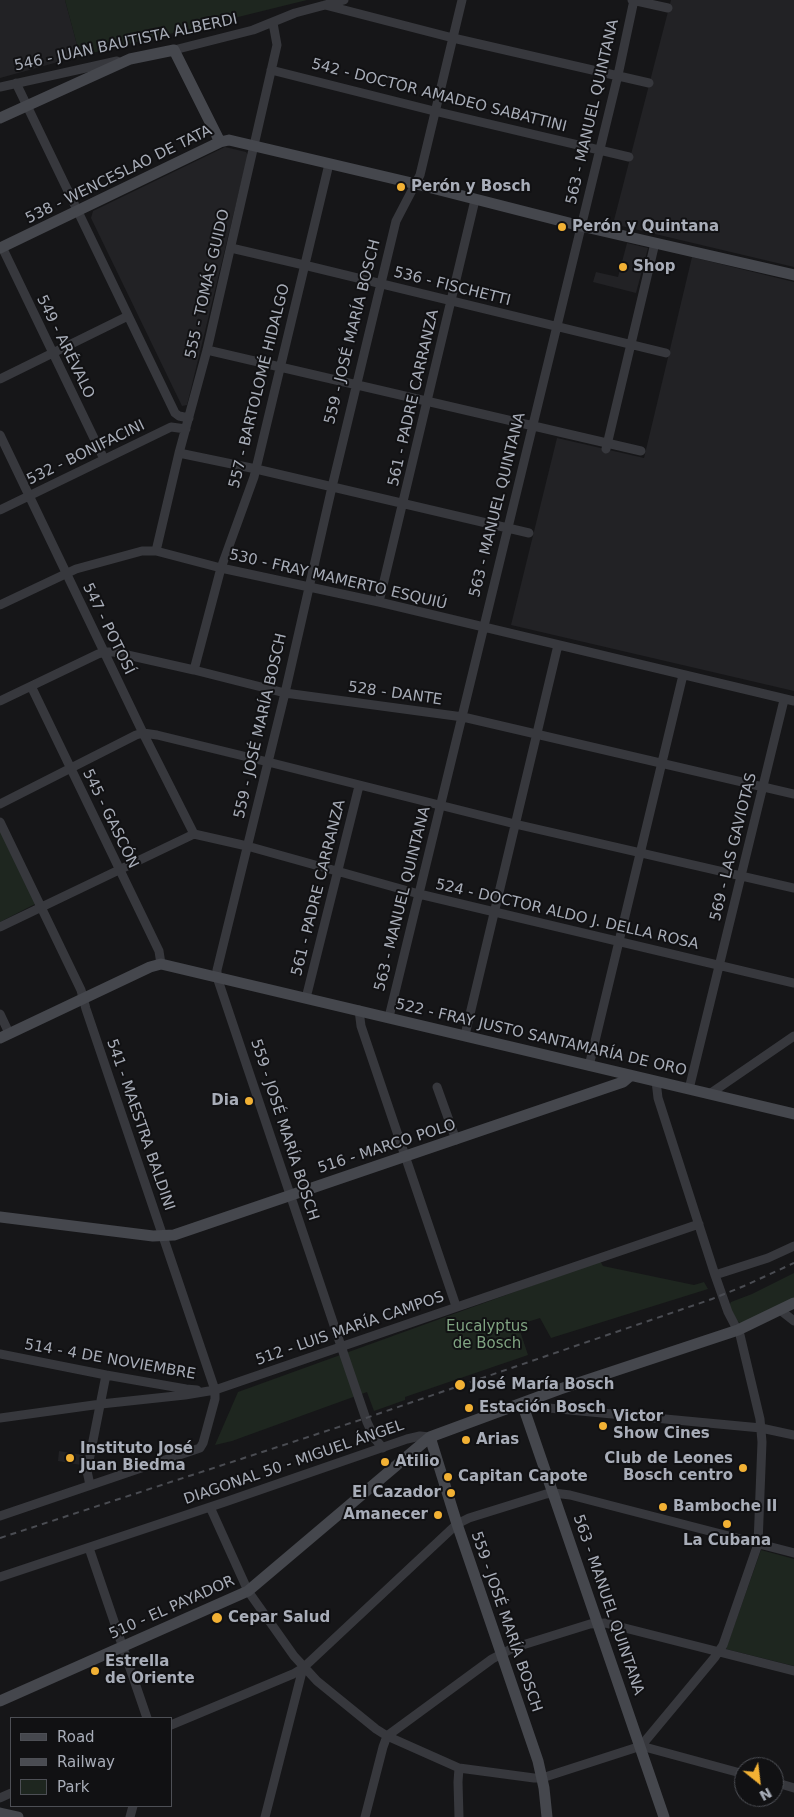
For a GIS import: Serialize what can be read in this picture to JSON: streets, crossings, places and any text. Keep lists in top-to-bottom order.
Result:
{
  "streets": {
    "street": [
      "546 - JUAN BAUTISTA ALBERDI",
      "542 - DOCTOR AMADEO SABATTINI",
      "563 - MANUEL QUINTANA",
      "538 - WENCESLAO DE TATA",
      "555 - TOMÁS GUIDO",
      "536 - FISCHETTI",
      "559 - JOSÉ MARÍA BOSCH",
      "549 - ARÉVALO",
      "557 - BARTOLOMÉ HIDALGO",
      "561 - PADRE CARRANZA",
      "532 - BONIFACINI",
      "530 - FRAY MAMERTO ESQUIÚ",
      "547 - POTOSÍ",
      "528 - DANTE",
      "545 - GASCÓN",
      "569 - LAS GAVIOTAS",
      "524 - DOCTOR ALDO J. DELLA ROSA",
      "522 - FRAY JUSTO SANTAMARÍA DE ORO",
      "541 - MAESTRA BALDINI",
      "516 - MARCO POLO",
      "512 - LUIS MARÍA CAMPOS",
      "514 - 4 DE NOVIEMBRE",
      "DIAGONAL 50 - MIGUEL ÁNGEL",
      "510 - EL PAYADOR"
    ]
  },
  "crossings": [
    ["546 - JUAN BAUTISTA ALBERDI", "555 - TOMÁS GUIDO"],
    ["542 - DOCTOR AMADEO SABATTINI", "563 - MANUEL QUINTANA"],
    ["542 - DOCTOR AMADEO SABATTINI", "555 - TOMÁS GUIDO"],
    ["542 - DOCTOR AMADEO SABATTINI", "559 - JOSÉ MARÍA BOSCH"],
    ["563 - MANUEL QUINTANA", "538 - WENCESLAO DE TATA"],
    ["563 - MANUEL QUINTANA", "536 - FISCHETTI"],
    ["563 - MANUEL QUINTANA", "530 - FRAY MAMERTO ESQUIÚ"],
    ["563 - MANUEL QUINTANA", "528 - DANTE"],
    ["563 - MANUEL QUINTANA", "524 - DOCTOR ALDO J. DELLA ROSA"],
    ["563 - MANUEL QUINTANA", "522 - FRAY JUSTO SANTAMARÍA DE ORO"],
    ["563 - MANUEL QUINTANA", "DIAGONAL 50 - MIGUEL ÁNGEL"],
    ["538 - WENCESLAO DE TATA", "555 - TOMÁS GUIDO"],
    ["538 - WENCESLAO DE TATA", "559 - JOSÉ MARÍA BOSCH"],
    ["538 - WENCESLAO DE TATA", "549 - ARÉVALO"],
    ["538 - WENCESLAO DE TATA", "557 - BARTOLOMÉ HIDALGO"],
    ["538 - WENCESLAO DE TATA", "561 - PADRE CARRANZA"],
    ["555 - TOMÁS GUIDO", "536 - FISCHETTI"],
    ["555 - TOMÁS GUIDO", "532 - BONIFACINI"],
    ["555 - TOMÁS GUIDO", "530 - FRAY MAMERTO ESQUIÚ"],
    ["536 - FISCHETTI", "559 - JOSÉ MARÍA BOSCH"],
    ["536 - FISCHETTI", "557 - BARTOLOMÉ HIDALGO"],
    ["536 - FISCHETTI", "561 - PADRE CARRANZA"],
    ["559 - JOSÉ MARÍA BOSCH", "530 - FRAY MAMERTO ESQUIÚ"],
    ["559 - JOSÉ MARÍA BOSCH", "528 - DANTE"],
    ["559 - JOSÉ MARÍA BOSCH", "524 - DOCTOR ALDO J. DELLA ROSA"],
    ["559 - JOSÉ MARÍA BOSCH", "522 - FRAY JUSTO SANTAMARÍA DE ORO"],
    ["559 - JOSÉ MARÍA BOSCH", "516 - MARCO POLO"],
    ["559 - JOSÉ MARÍA BOSCH", "512 - LUIS MARÍA CAMPOS"],
    ["559 - JOSÉ MARÍA BOSCH", "DIAGONAL 50 - MIGUEL ÁNGEL"],
    ["559 - JOSÉ MARÍA BOSCH", "510 - EL PAYADOR"],
    ["549 - ARÉVALO", "532 - BONIFACINI"],
    ["557 - BARTOLOMÉ HIDALGO", "530 - FRAY MAMERTO ESQUIÚ"],
    ["557 - BARTOLOMÉ HIDALGO", "528 - DANTE"],
    ["561 - PADRE CARRANZA", "530 - FRAY MAMERTO ESQUIÚ"],
    ["561 - PADRE CARRANZA", "524 - DOCTOR ALDO J. DELLA ROSA"],
    ["561 - PADRE CARRANZA", "522 - FRAY JUSTO SANTAMARÍA DE ORO"],
    ["532 - BONIFACINI", "547 - POTOSÍ"],
    ["530 - FRAY MAMERTO ESQUIÚ", "547 - POTOSÍ"],
    ["530 - FRAY MAMERTO ESQUIÚ", "569 - LAS GAVIOTAS"],
    ["547 - POTOSÍ", "528 - DANTE"],
    ["547 - POTOSÍ", "524 - DOCTOR ALDO J. DELLA ROSA"],
    ["528 - DANTE", "569 - LAS GAVIOTAS"],
    ["545 - GASCÓN", "522 - FRAY JUSTO SANTAMARÍA DE ORO"],
    ["569 - LAS GAVIOTAS", "524 - DOCTOR ALDO J. DELLA ROSA"],
    ["569 - LAS GAVIOTAS", "522 - FRAY JUSTO SANTAMARÍA DE ORO"],
    ["522 - FRAY JUSTO SANTAMARÍA DE ORO", "516 - MARCO POLO"],
    ["541 - MAESTRA BALDINI", "516 - MARCO POLO"],
    ["541 - MAESTRA BALDINI", "512 - LUIS MARÍA CAMPOS"],
    ["541 - MAESTRA BALDINI", "514 - 4 DE NOVIEMBRE"],
    ["512 - LUIS MARÍA CAMPOS", "514 - 4 DE NOVIEMBRE"],
    ["DIAGONAL 50 - MIGUEL ÁNGEL", "510 - EL PAYADOR"]
  ],
  "parks": ["Eucalyptus de Bosch"],
  "places": [
    "Perón y Bosch",
    "Perón y Quintana",
    "Shop",
    "Dia",
    "José María Bosch",
    "Estación Bosch",
    "Victor Show Cines",
    "Arias",
    "Instituto José Juan Biedma",
    "Atilio",
    "Club de Leones Bosch centro",
    "Capitan Capote",
    "El Cazador",
    "Bamboche II",
    "Amanecer",
    "La Cubana",
    "Cepar Salud",
    "Estrella de Oriente"
  ],
  "legend": ["Road", "Railway", "Park"],
  "north": "bottom right"
}
